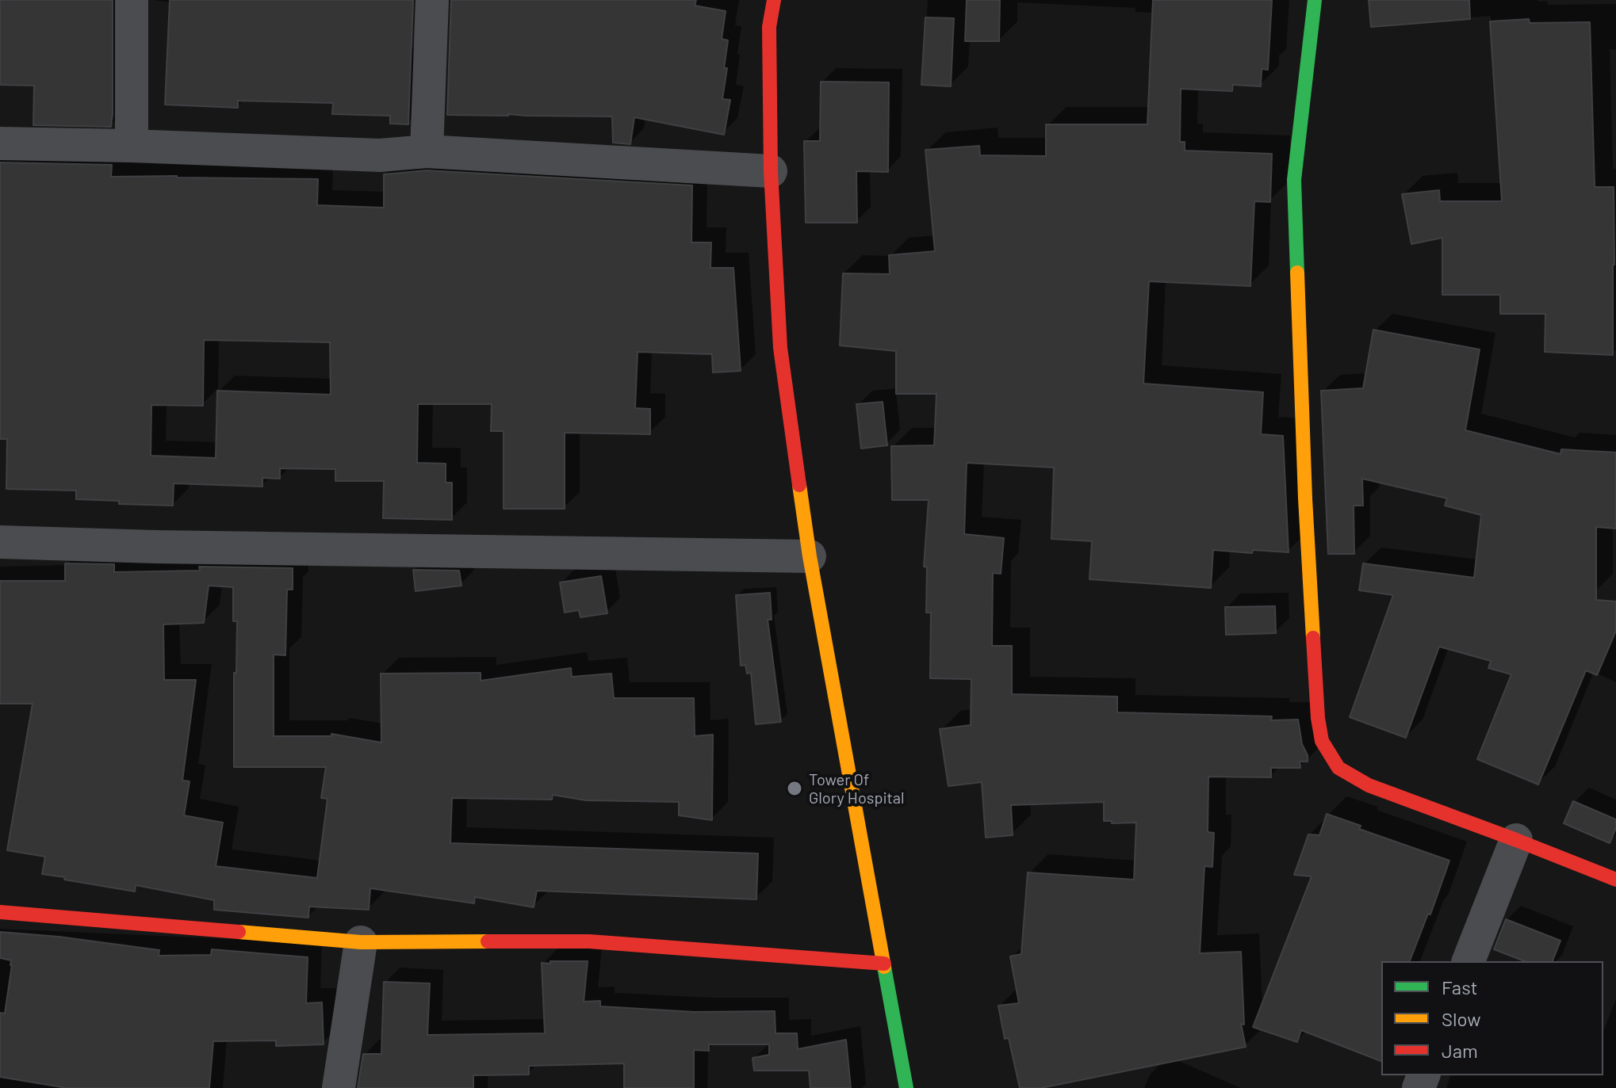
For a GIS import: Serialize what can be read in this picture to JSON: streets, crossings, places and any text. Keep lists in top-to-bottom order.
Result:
{
  "places": ["Tower Of Glory Hospital"],
  "legend": ["Fast", "Slow", "Jam"]
}
